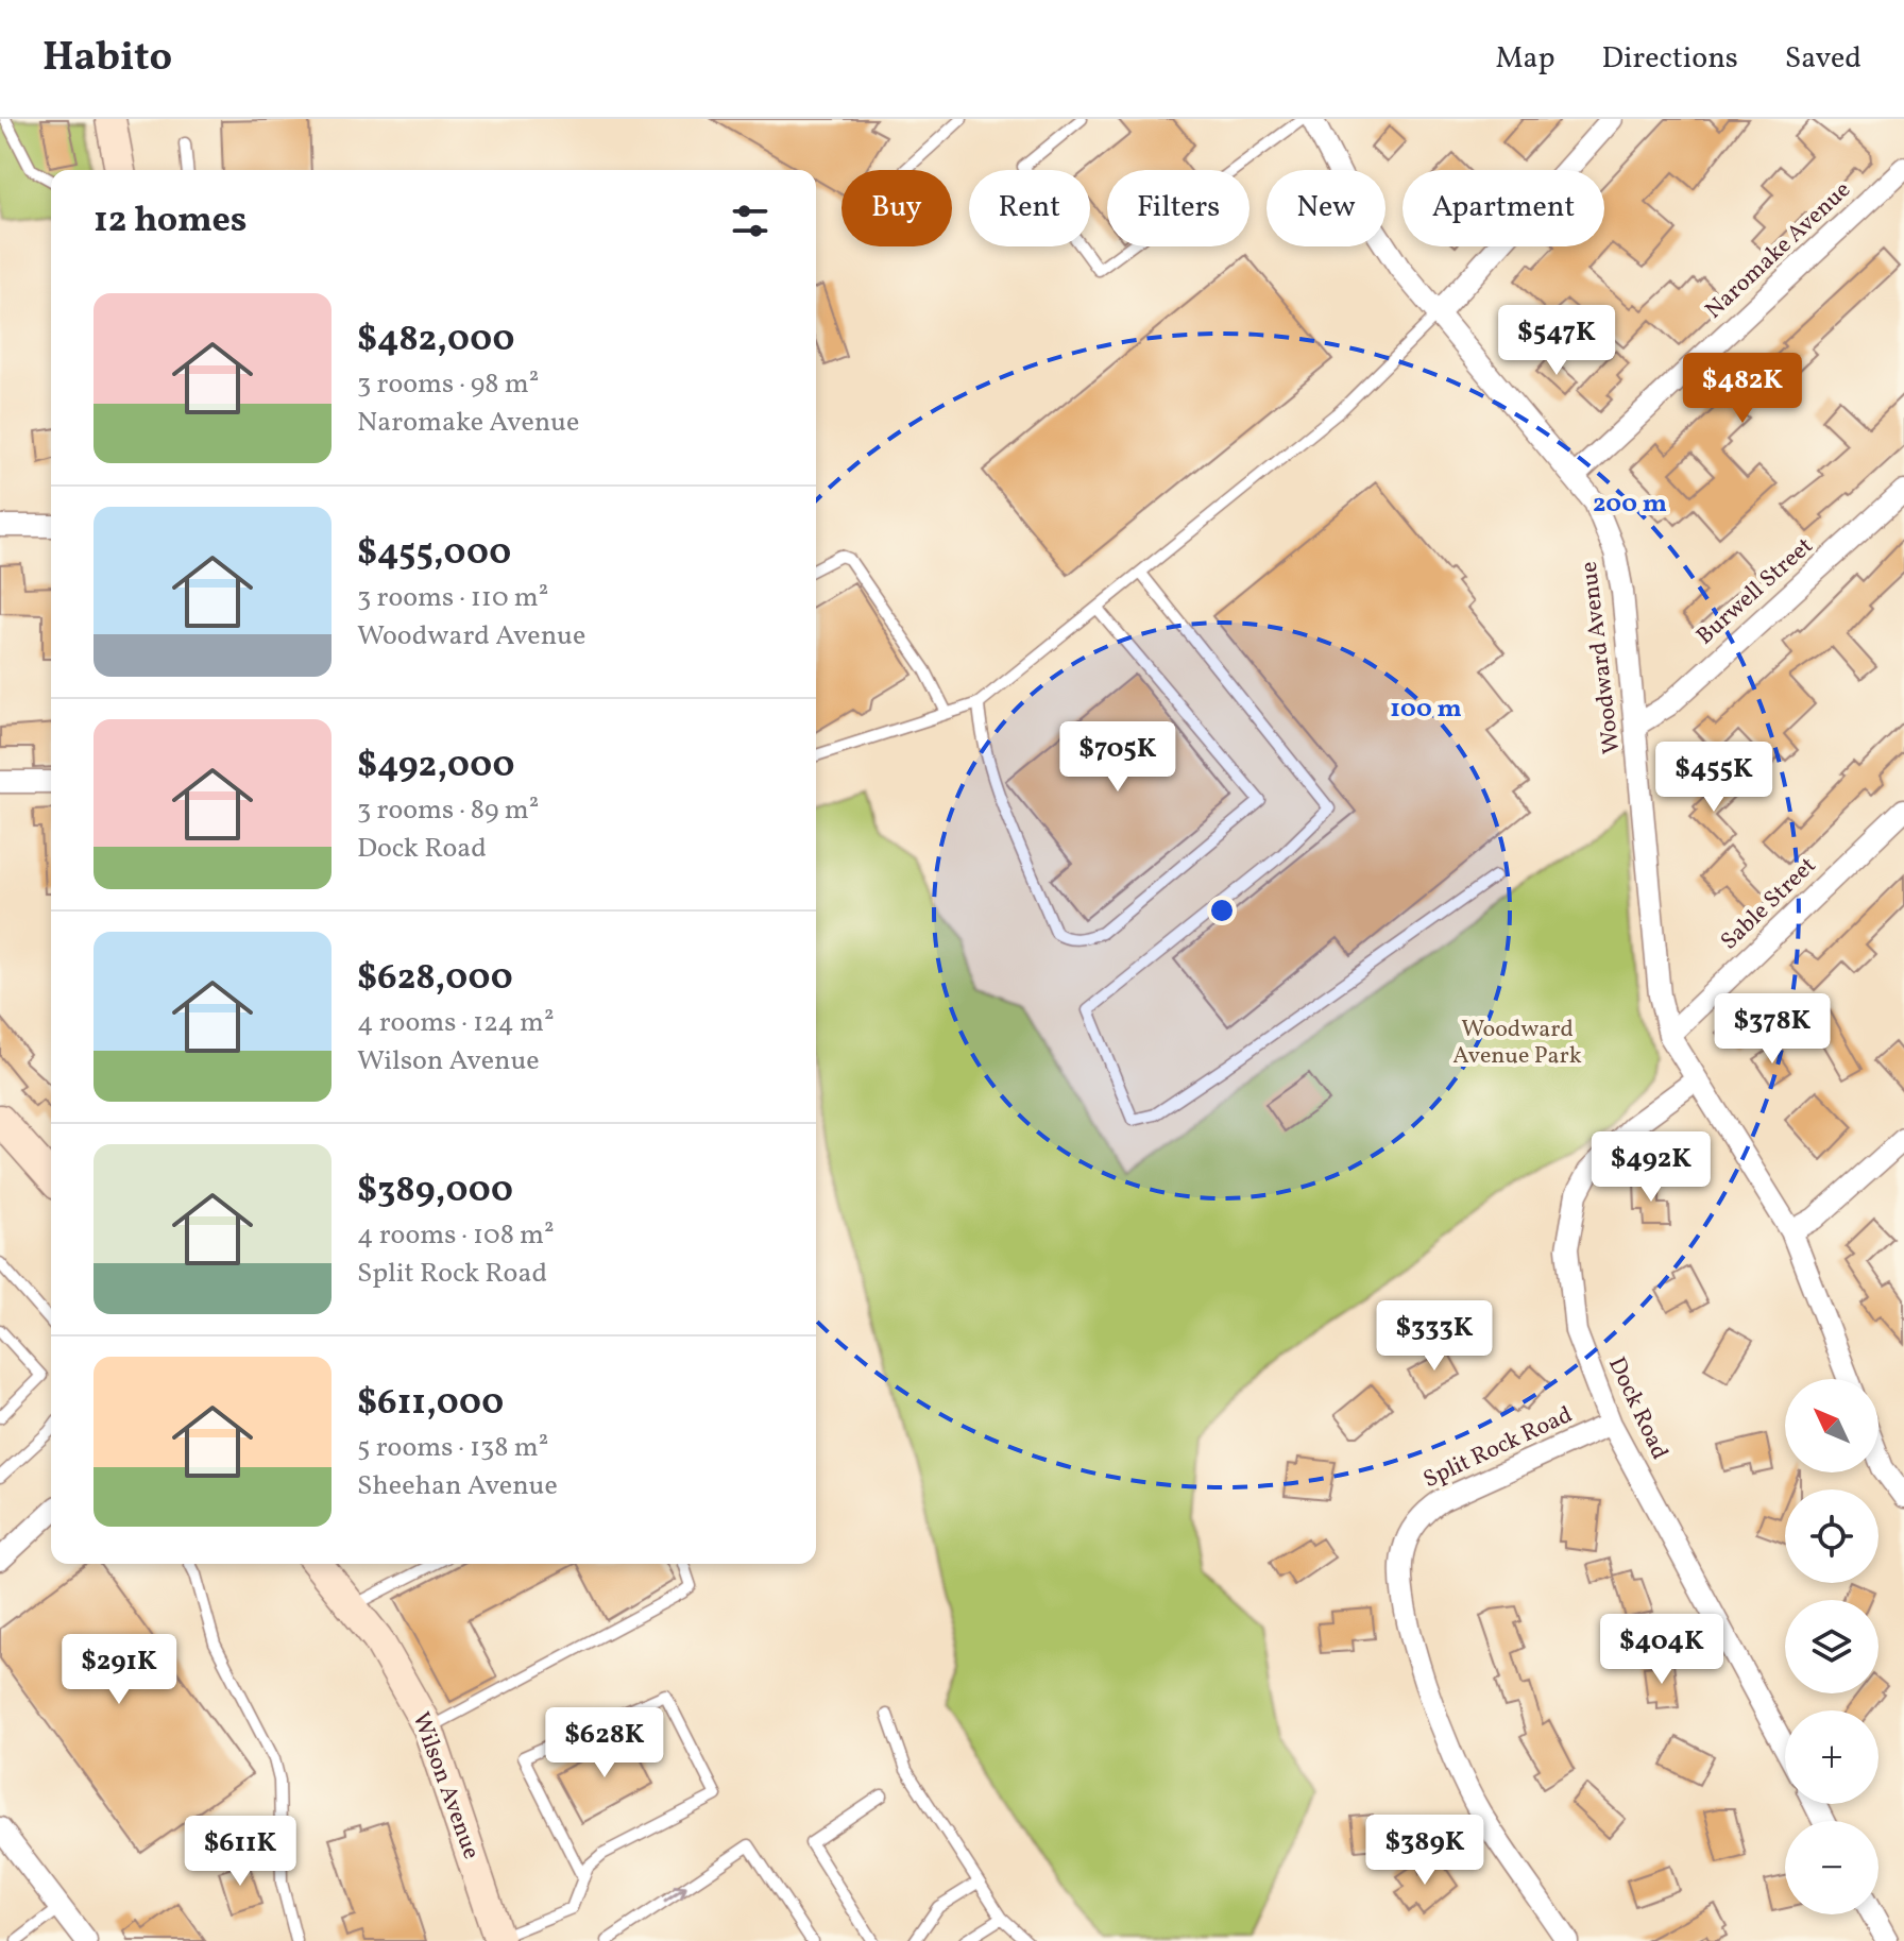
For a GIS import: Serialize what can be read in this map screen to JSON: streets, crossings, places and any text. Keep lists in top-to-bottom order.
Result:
{
  "streets": {
    "main road": ["Wilson Avenue"],
    "street": [
      "Naromake Avenue",
      "Burwell Street",
      "Woodward Avenue",
      "Sable Street",
      "Dock Road",
      "Split Rock Road"
    ]
  },
  "crossings": [
    ["Naromake Avenue", "Woodward Avenue"],
    ["Burwell Street", "Woodward Avenue"],
    ["Woodward Avenue", "Sable Street"],
    ["Woodward Avenue", "Dock Road"],
    ["Dock Road", "Split Rock Road"]
  ],
  "parks": ["Woodward Avenue Park"],
  "north": "top left",
  "page": {
    "header": "Habito",
    "nav": ["Map", "Directions", "Saved"],
    "chip": [
      "Buy",
      "Rent",
      "Filters",
      "New",
      "Apartment"
    ],
    "heading": "12 homes",
    "list": [
      {
        "name": "$482,000",
        "note": "3 rooms · 98 m² · Naromake Avenue"
      },
      {
        "name": "$455,000",
        "note": "3 rooms · 110 m² · Woodward Avenue"
      },
      {
        "name": "$492,000",
        "note": "3 rooms · 89 m² · Dock Road"
      },
      {
        "name": "$628,000",
        "note": "4 rooms · 124 m² · Wilson Avenue"
      },
      {
        "name": "$389,000",
        "note": "4 rooms · 108 m² · Split Rock Road"
      },
      {
        "name": "$611,000",
        "note": "5 rooms · 138 m² · Sheehan Avenue"
      }
    ],
    "price": [
      "$547K",
      "$482K",
      "$705K",
      "$455K",
      "$378K",
      "$492K",
      "$333K",
      "$404K",
      "$291K",
      "$628K",
      "$389K",
      "$611K"
    ],
    "map_buttons": ["+", "−"]
  },
  "rings": ["200 m", "100 m"]
}
